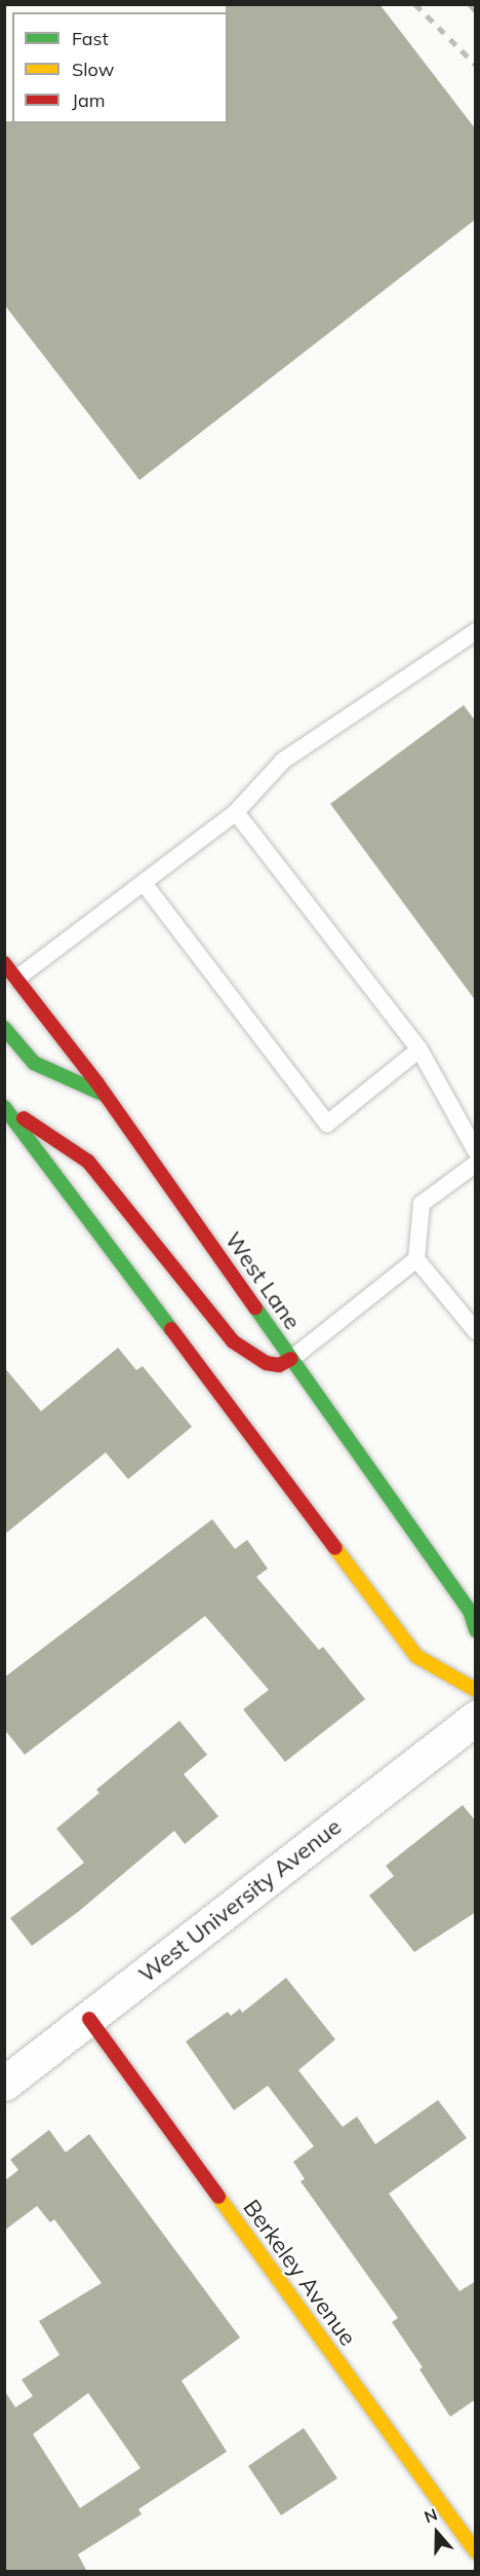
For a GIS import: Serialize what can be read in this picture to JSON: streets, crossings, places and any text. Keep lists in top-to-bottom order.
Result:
{
  "streets": {
    "main road": ["West Lane", "Berkeley Avenue"],
    "street": ["West University Avenue"]
  },
  "crossings": [
    ["West University Avenue", "Berkeley Avenue"]
  ],
  "legend": ["Fast", "Slow", "Jam"],
  "north": "top"
}
